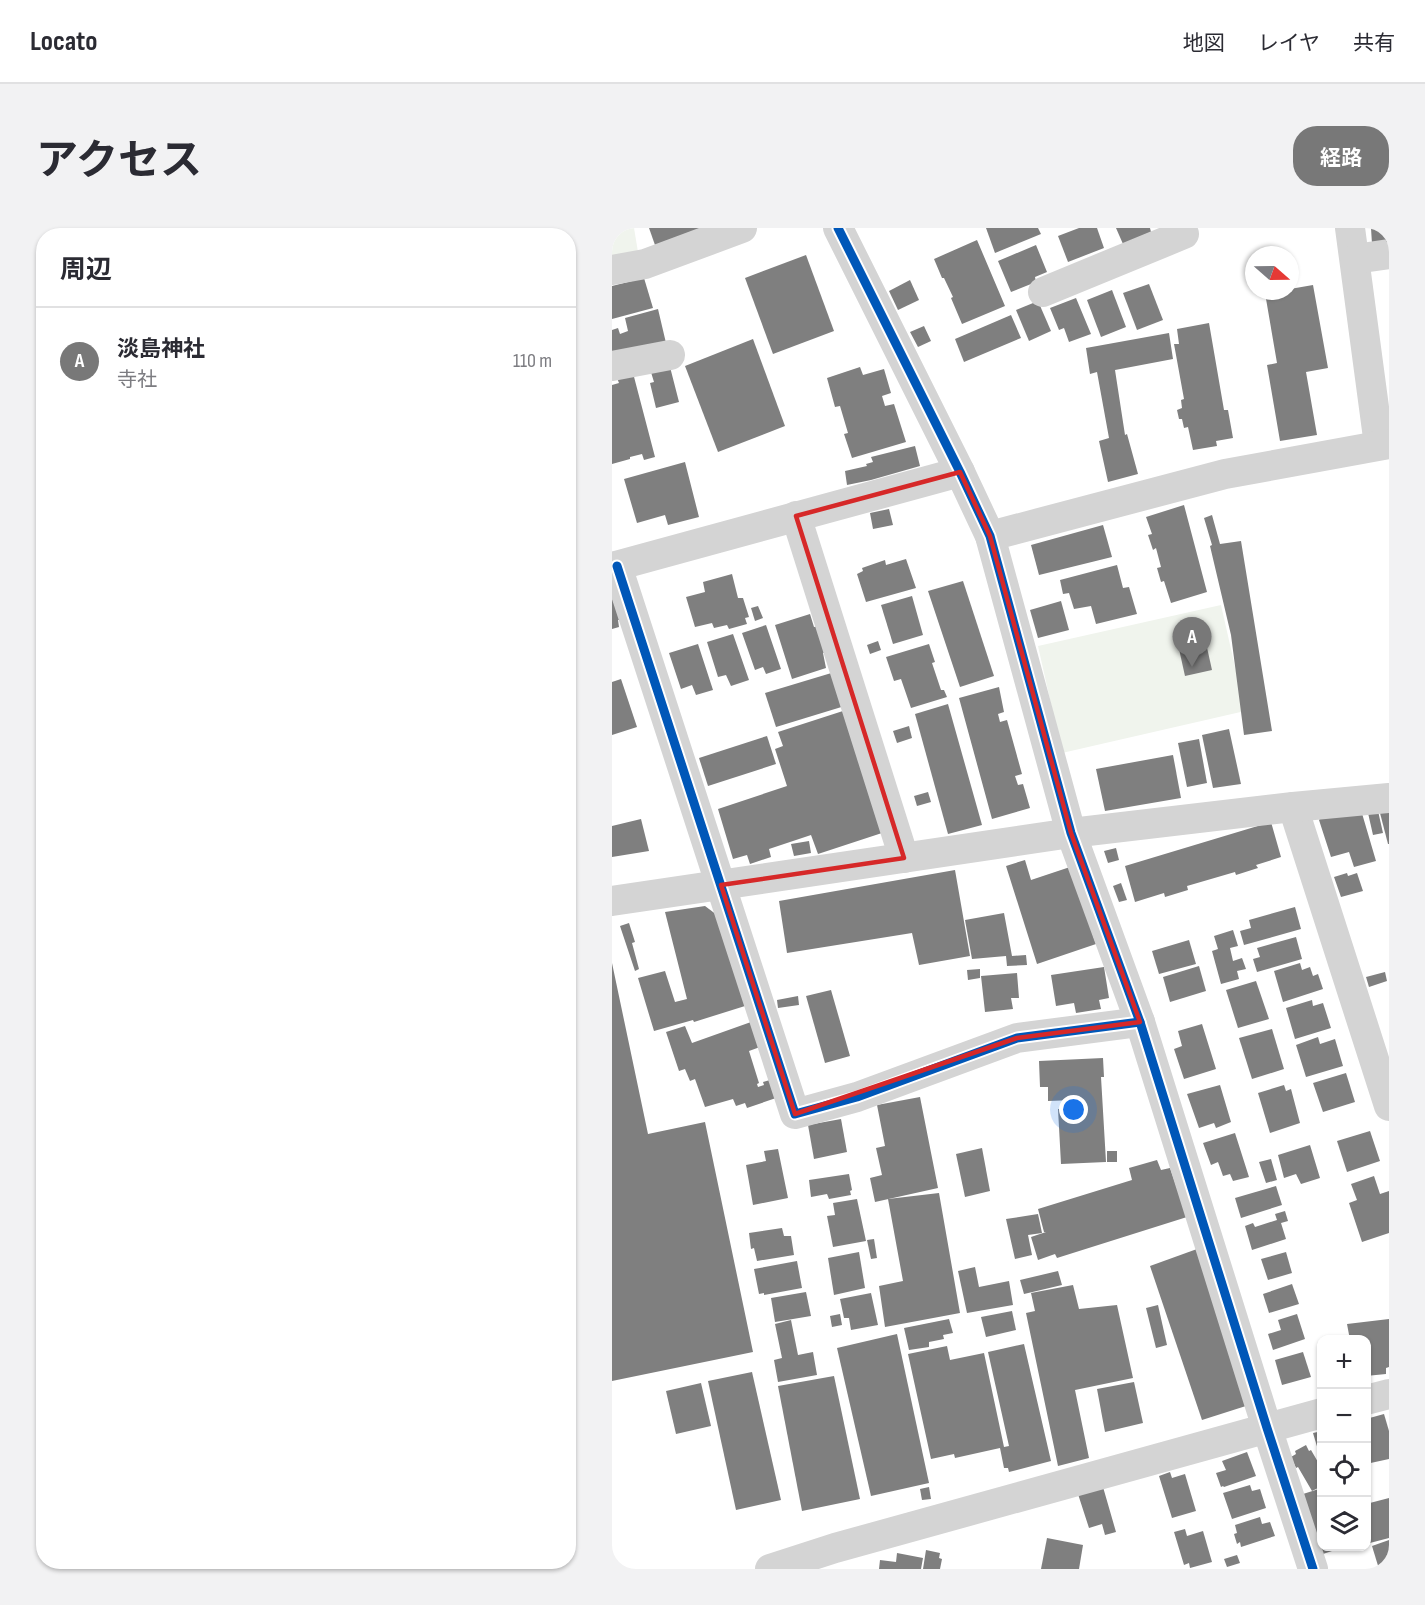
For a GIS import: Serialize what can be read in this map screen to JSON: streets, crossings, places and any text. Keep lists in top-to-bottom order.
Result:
{
  "north": "right",
  "page": {
    "header": "Locato",
    "nav": ["地図", "レイヤ", "共有"],
    "title": "アクセス",
    "buttons": "経路",
    "heading": "周辺",
    "list": [
      {
        "mark": "A",
        "name": "淡島神社",
        "note": "寺社",
        "value": "110 m"
      }
    ],
    "pins": "A",
    "map_buttons": ["+", "−"]
  }
}
